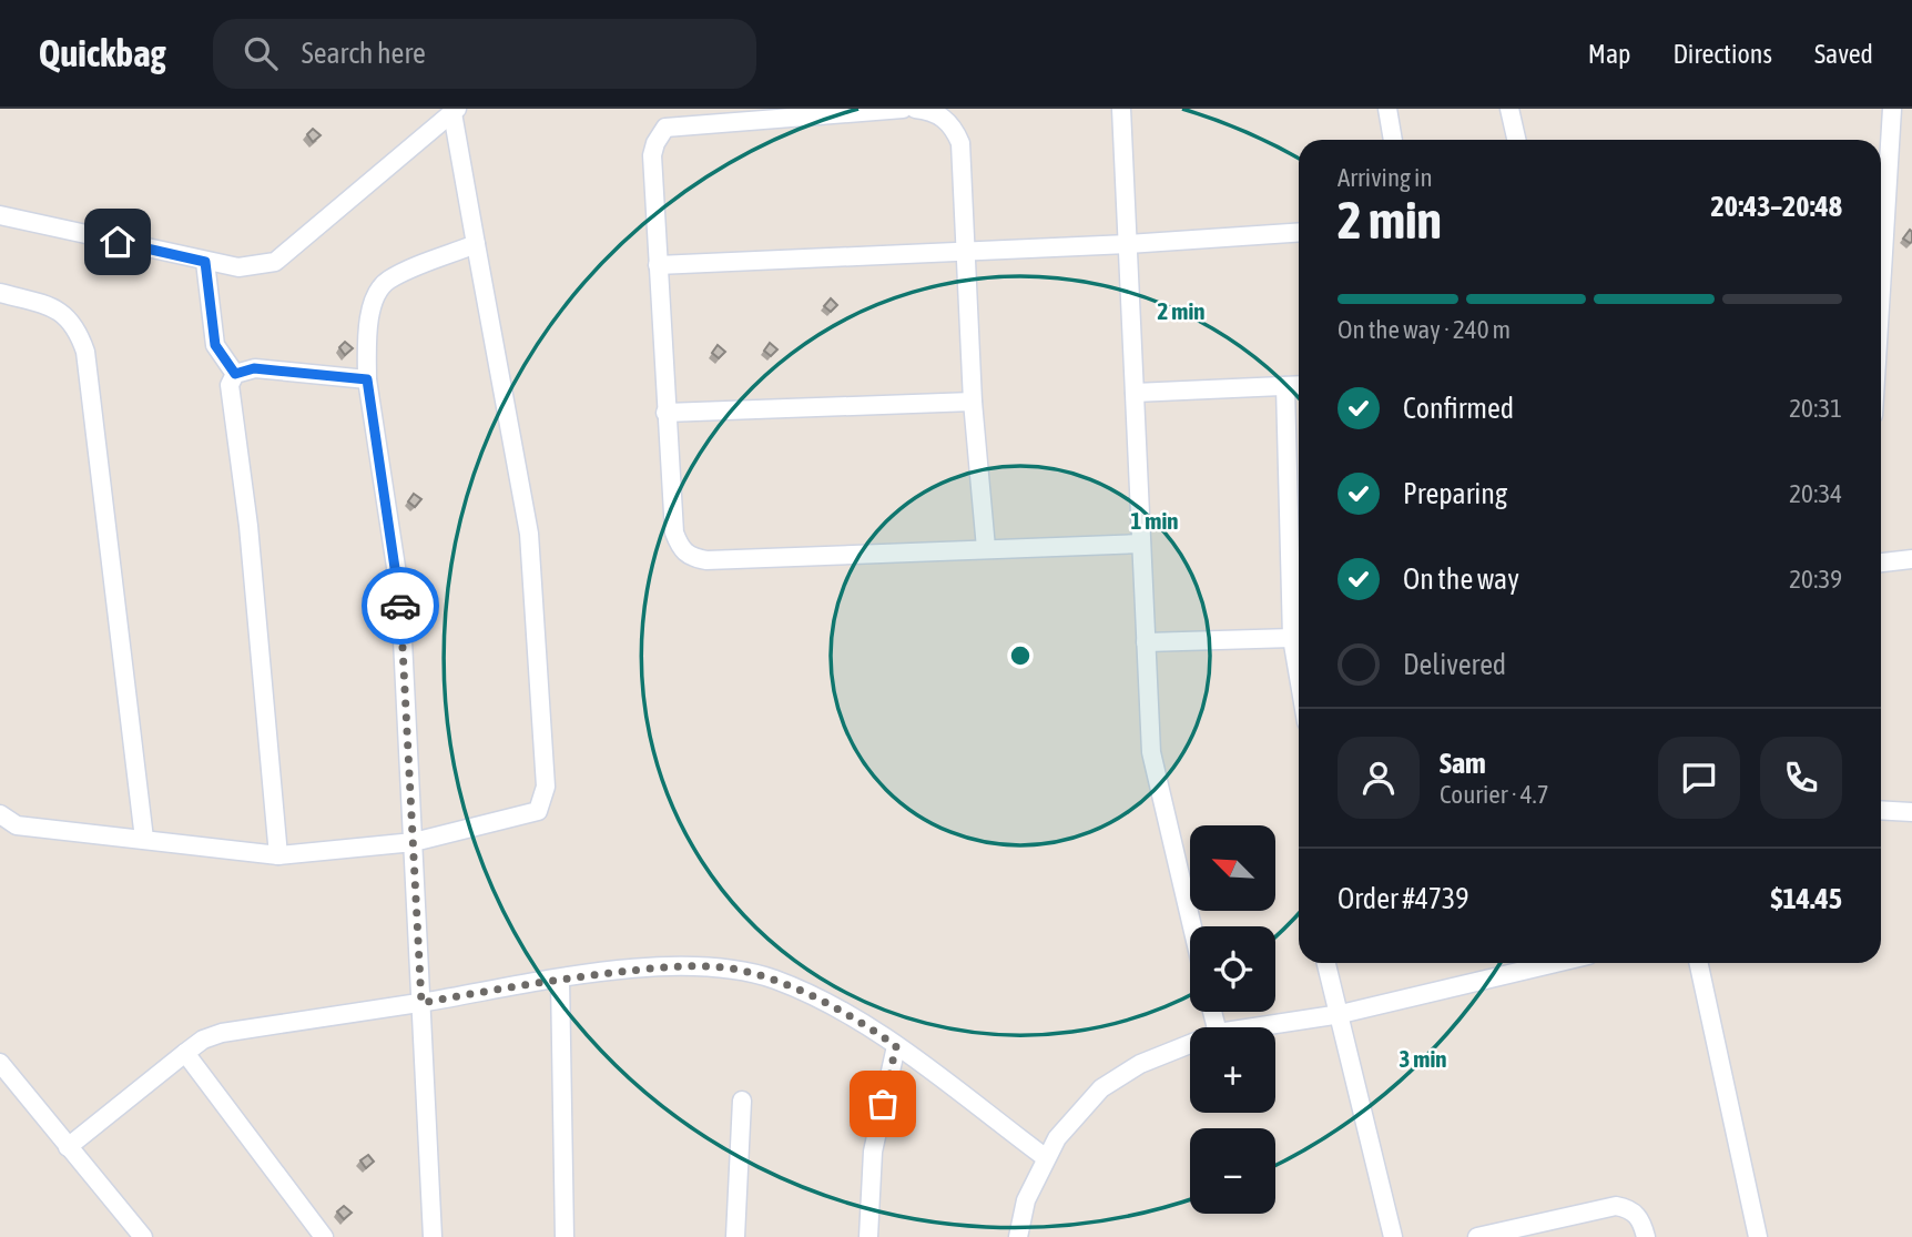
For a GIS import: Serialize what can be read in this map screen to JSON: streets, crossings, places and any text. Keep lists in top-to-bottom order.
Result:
{
  "north": "top left",
  "page": {
    "header": "Quickbag",
    "search": "Search here",
    "nav": ["Map", "Directions", "Saved"],
    "heading": ["2 min", "Arriving in", "20:43–20:48"],
    "panel": [
      "Sam",
      "Courier · 4.7",
      "Order #4739",
      "$14.45"
    ],
    "bar": "On the way · 240 m",
    "list": [
      ["Confirmed", "20:31"],
      ["Preparing", "20:34"],
      ["On the way", "20:39"],
      "Delivered"
    ],
    "map_buttons": ["+", "−"]
  },
  "rings": ["2 min", "1 min", "3 min"]
}
